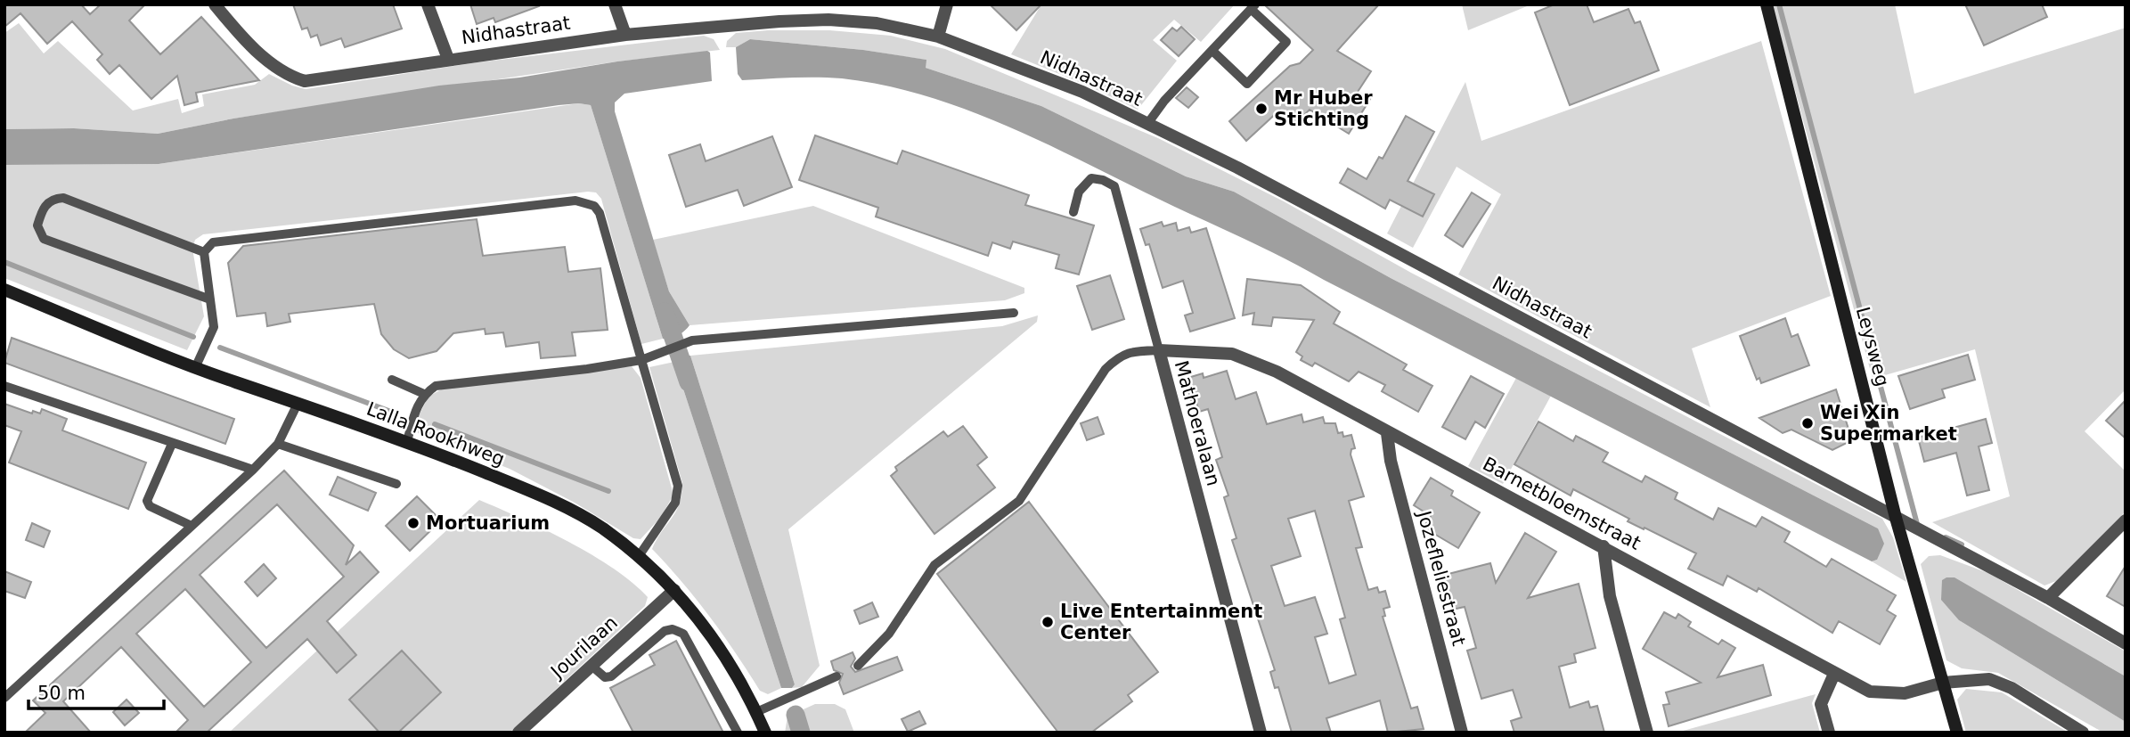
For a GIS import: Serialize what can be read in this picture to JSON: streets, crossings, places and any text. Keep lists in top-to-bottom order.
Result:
{
  "streets": {
    "street": [
      "Nidhastraat",
      "Leysweg",
      "Mathoeralaan",
      "Lalla Rookhweg",
      "Barnetbloemstraat",
      "Jozefleliestraat",
      "Jourilaan"
    ]
  },
  "crossings": [
    ["Nidhastraat", "Leysweg"],
    ["Leysweg", "Barnetbloemstraat"],
    ["Mathoeralaan", "Barnetbloemstraat"],
    ["Lalla Rookhweg", "Jourilaan"],
    ["Barnetbloemstraat", "Jozefleliestraat"]
  ],
  "places": [
    "Mr Huber Stichting",
    "Wei Xin Supermarket",
    "Mortuarium",
    "Live Entertainment Center"
  ],
  "scale_bar": "50 m"
}
